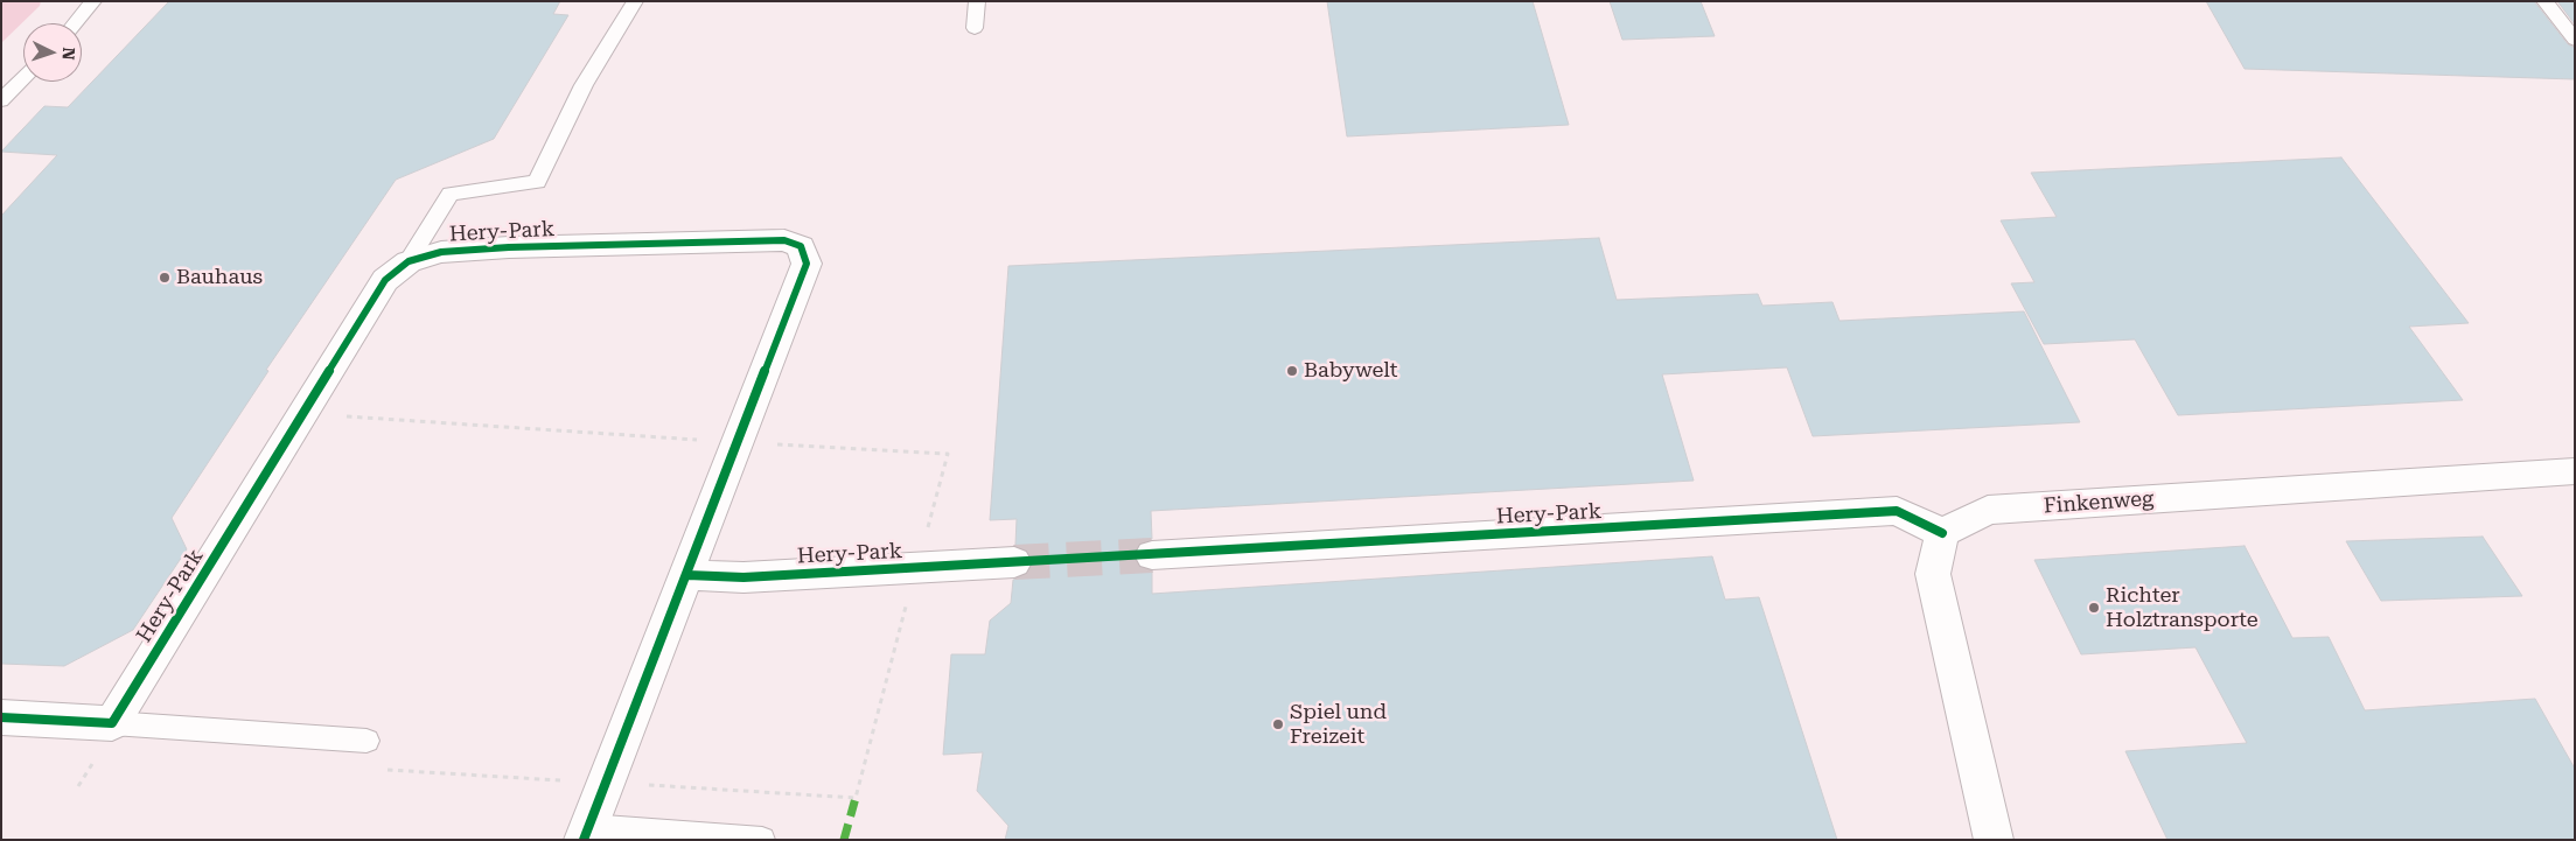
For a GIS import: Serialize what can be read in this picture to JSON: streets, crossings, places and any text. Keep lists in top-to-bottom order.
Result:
{
  "streets": {
    "street": ["Hery-Park", "Finkenweg"]
  },
  "crossings": [
    ["Hery-Park", "Finkenweg"]
  ],
  "places": [
    "Bauhaus",
    "Babywelt",
    "Richter Holztransporte",
    "Spiel und Freizeit"
  ],
  "north": "right"
}
